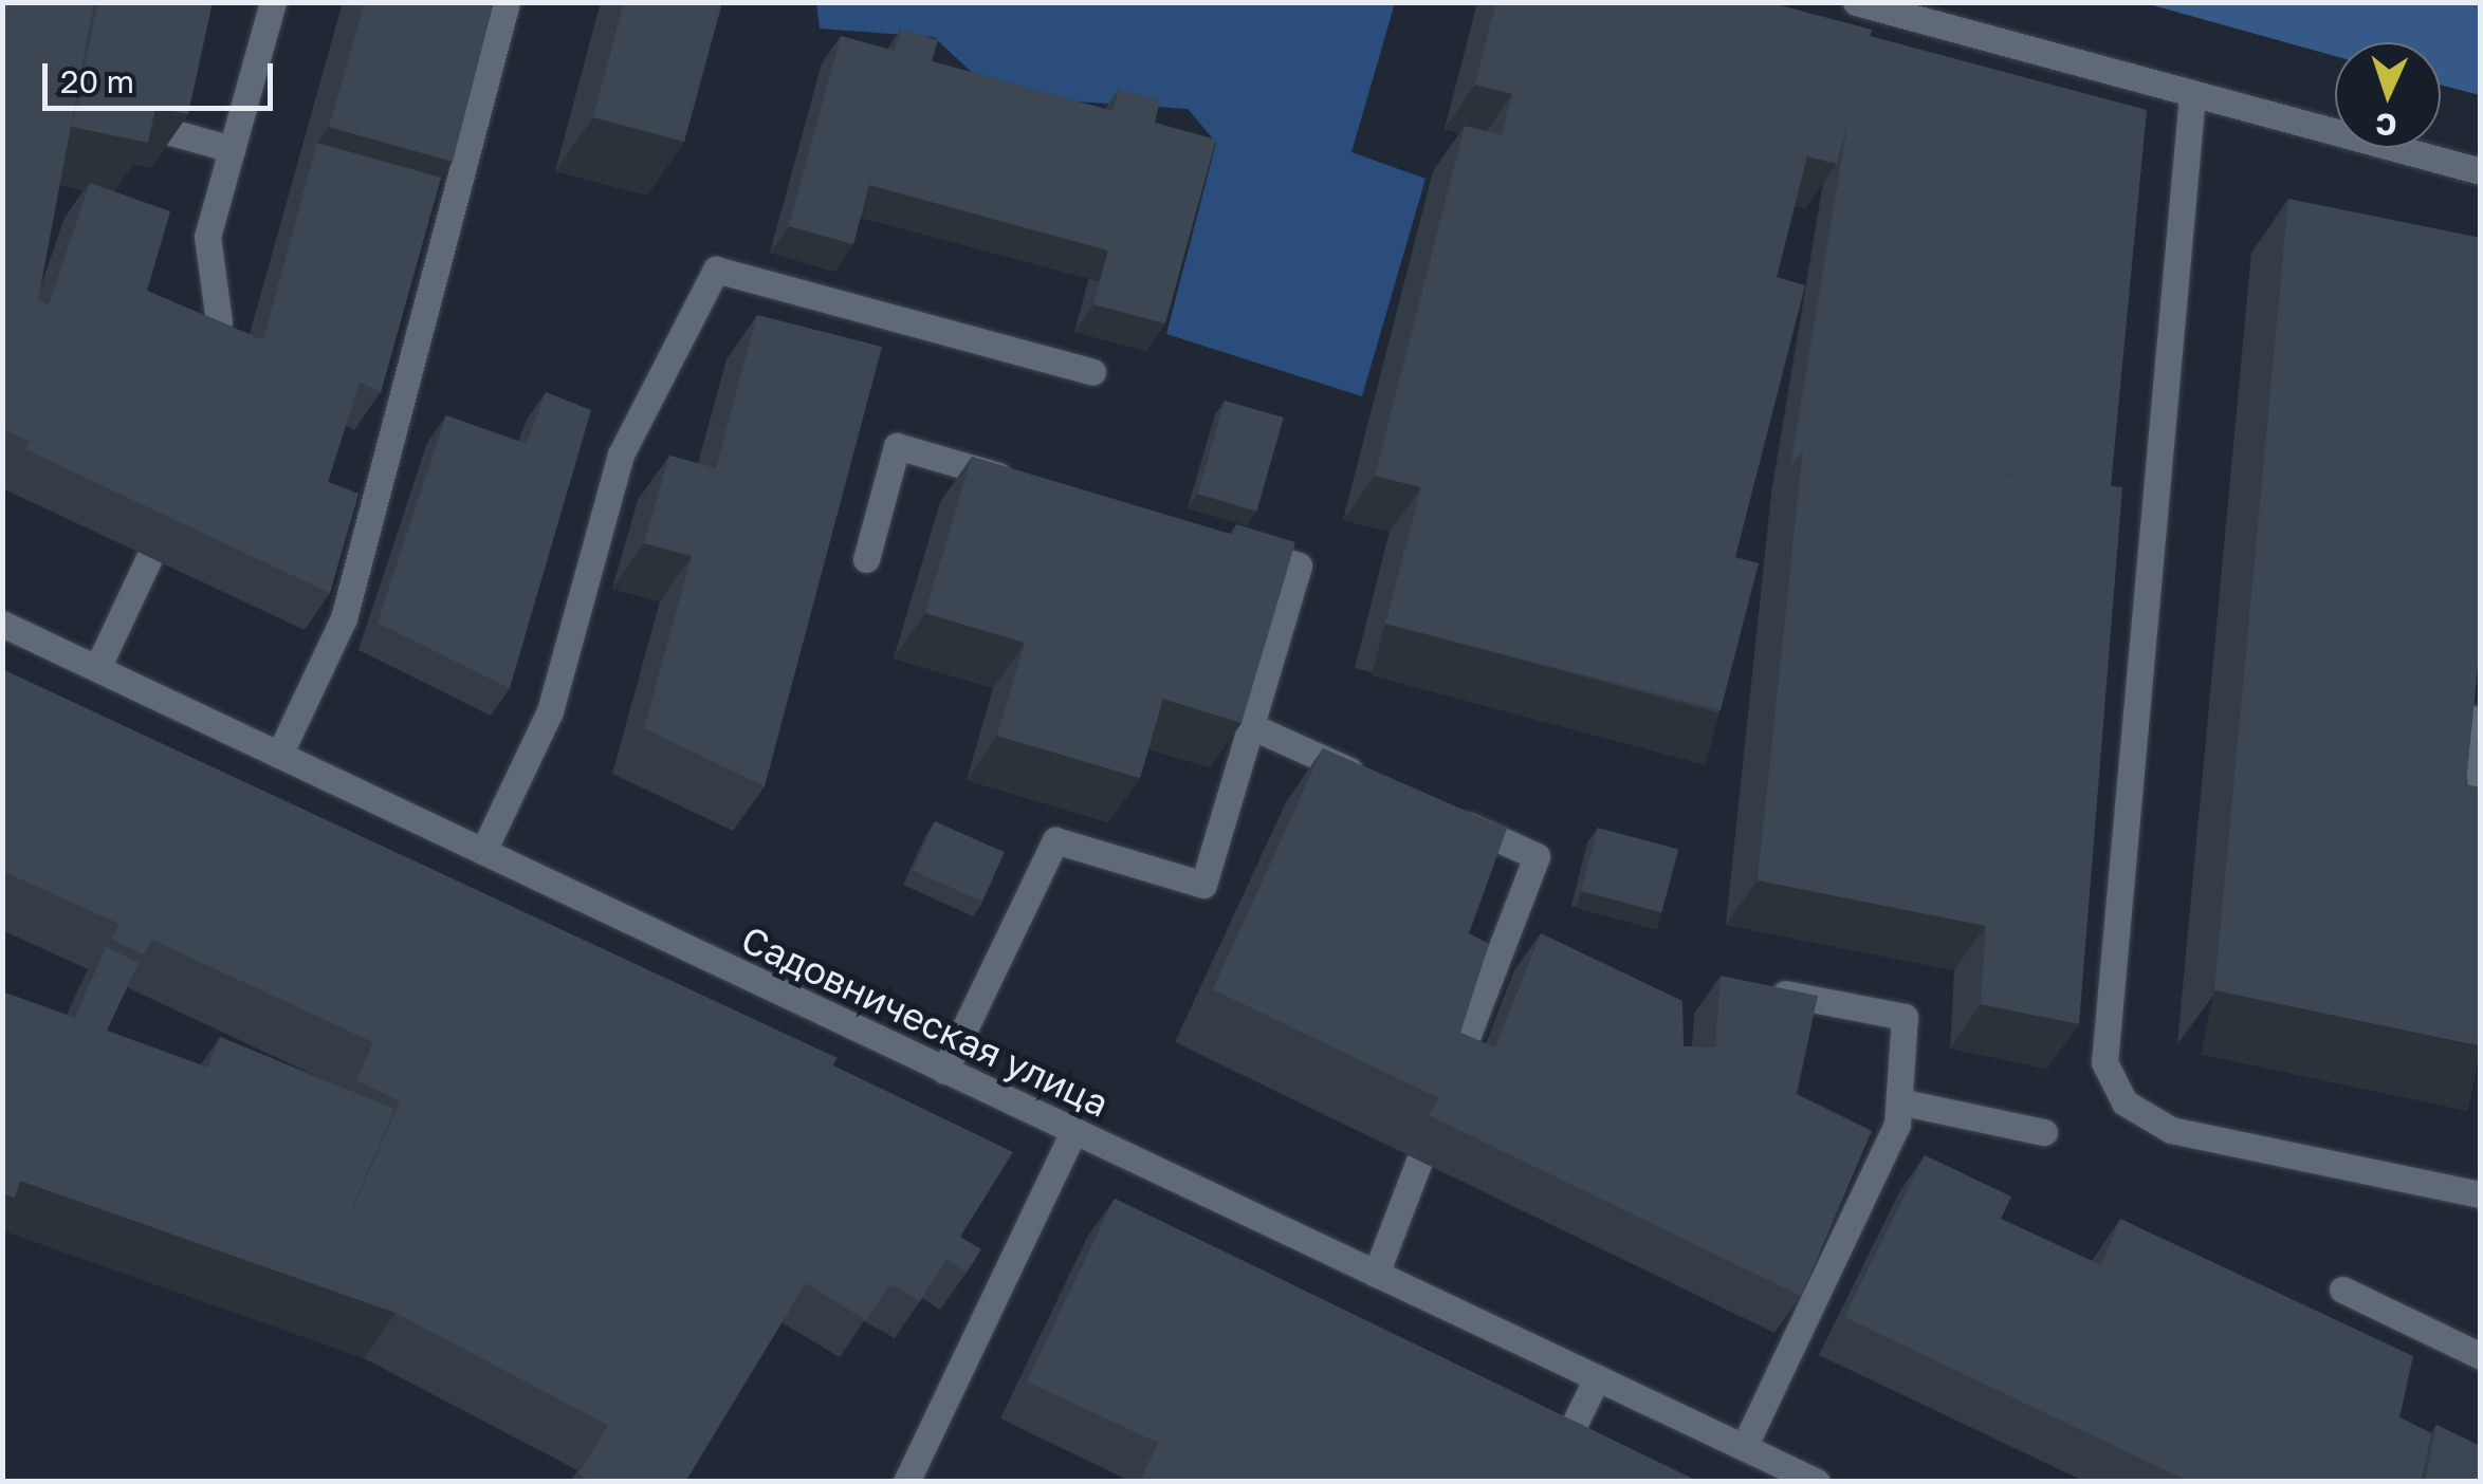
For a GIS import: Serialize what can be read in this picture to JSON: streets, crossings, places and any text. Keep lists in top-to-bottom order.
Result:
{
  "streets": {
    "street": ["Садовническая улица"]
  },
  "scale_bar": "20 m",
  "north": "bottom"
}
